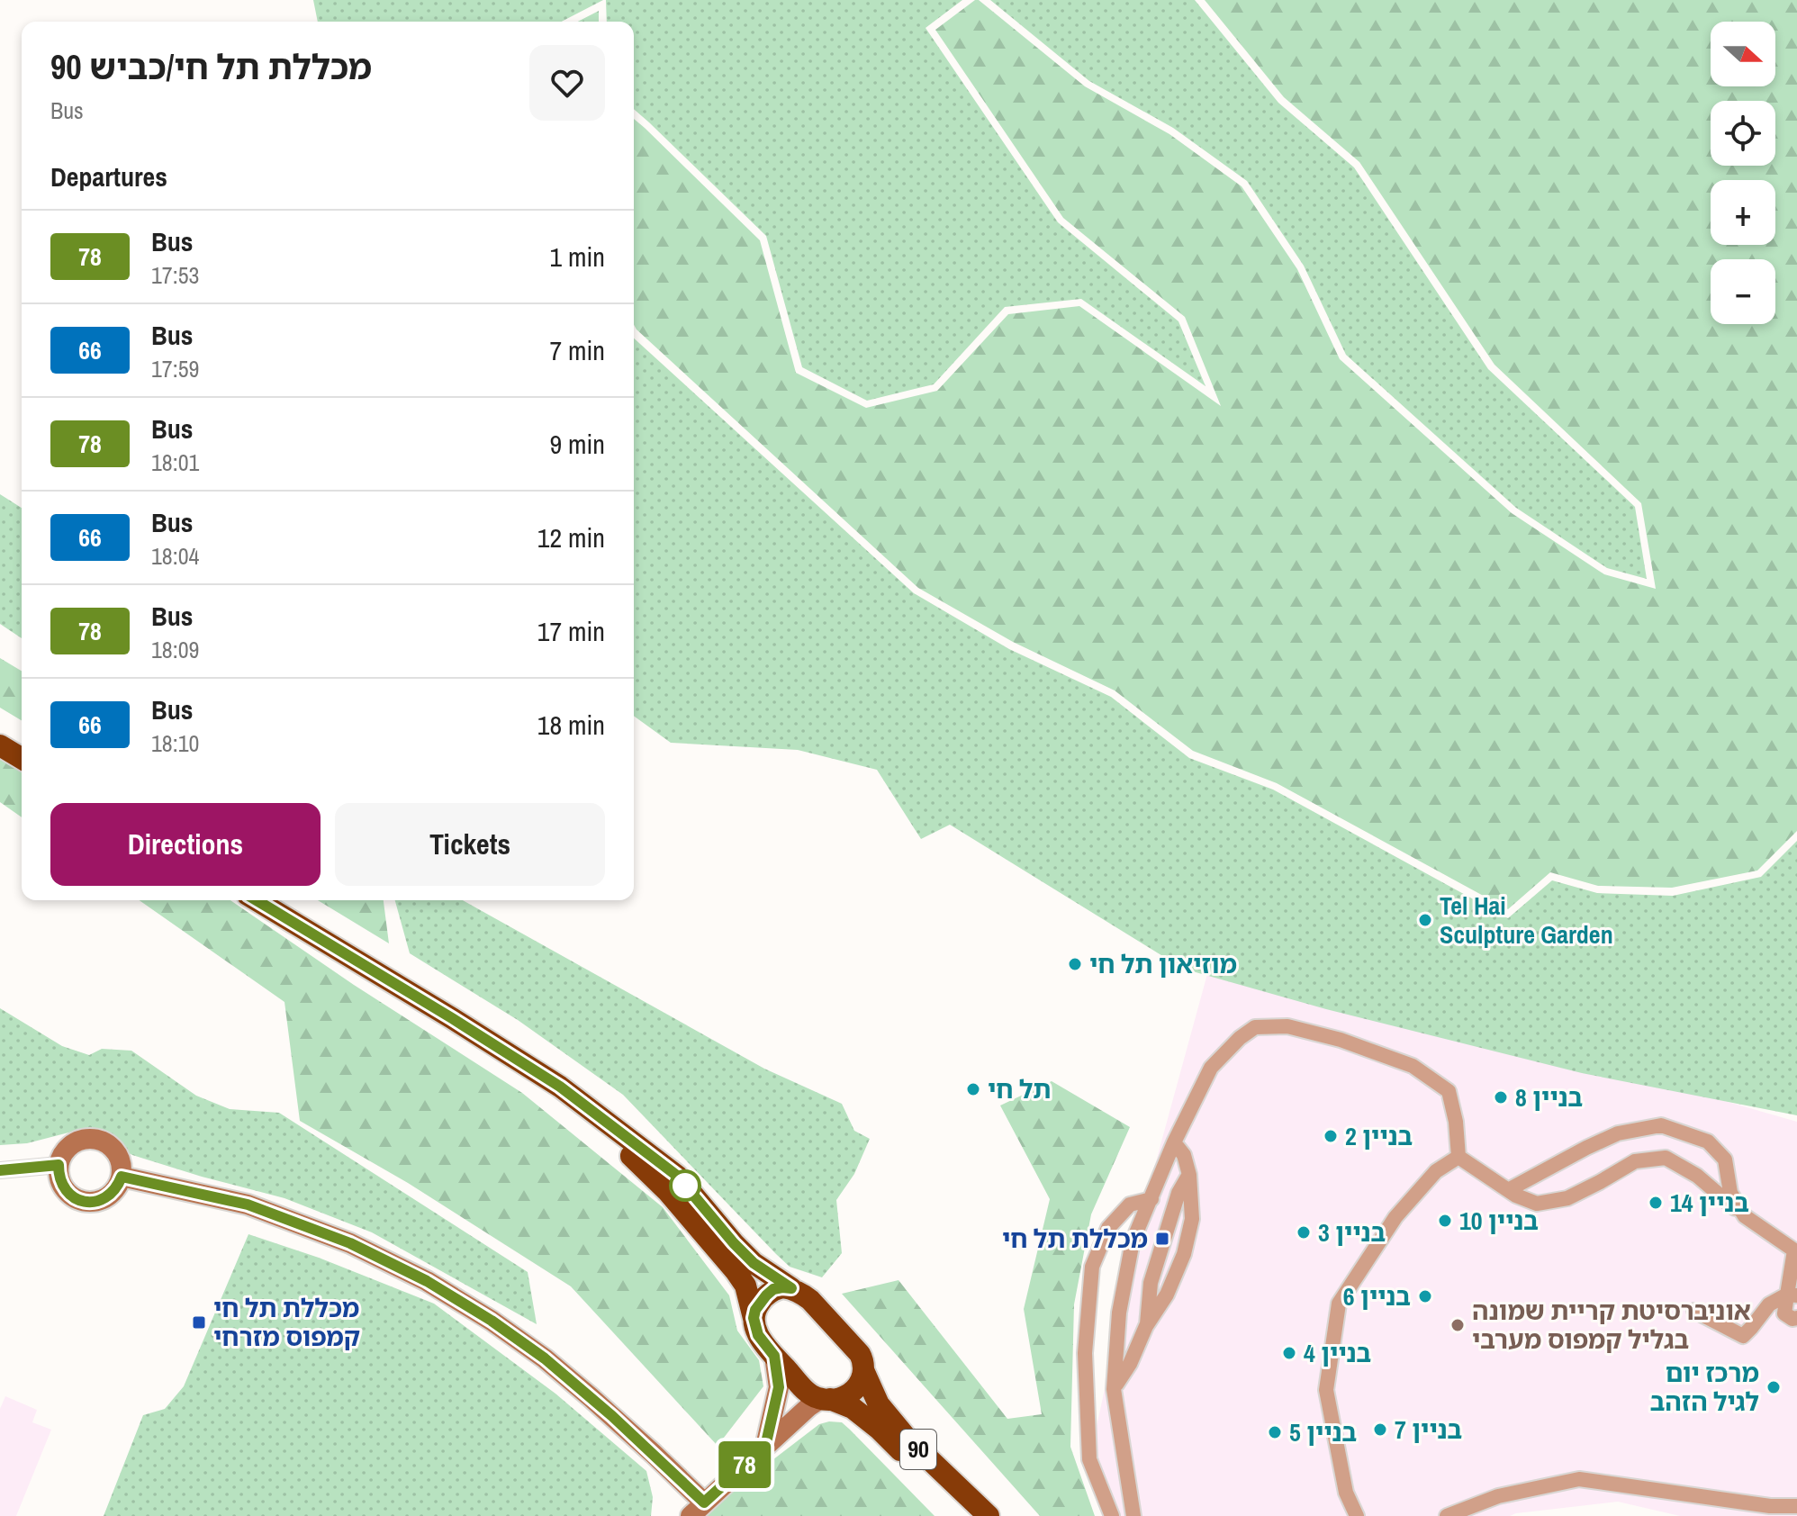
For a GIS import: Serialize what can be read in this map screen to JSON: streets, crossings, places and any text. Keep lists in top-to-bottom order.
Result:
{
  "streets": {
    "highway": ["90"]
  },
  "places": {
    "other": [
      "Tel Hai Sculpture Garden",
      "מוזיאון תל חי",
      "תל חי",
      "בניין 8",
      "בניין 2",
      "בניין 14",
      "בניין 10",
      "בניין 3",
      "בניין 6",
      "אוניברסיטת קריית שמונה בגליל קמפוס מערבי",
      "בניין 4",
      "מרכז יום לגיל הזהב",
      "בניין 7",
      "בניין 5"
    ],
    "transit": ["מכללת תל חי", "מכללת תל חי קמפוס מזרחי"]
  },
  "lines": ["bus line 78"],
  "north": "right",
  "page": {
    "on_map": "78",
    "map_buttons": ["+", "−"],
    "heading": [
      ["מכללת תל חי/כביש 90", "Bus"],
      "Departures"
    ],
    "list": [
      {
        "mark": "78",
        "name": "Bus",
        "note": "17:53",
        "value": "1 min"
      },
      {
        "mark": "66",
        "name": "Bus",
        "note": "17:59",
        "value": "7 min"
      },
      {
        "mark": "78",
        "name": "Bus",
        "note": "18:01",
        "value": "9 min"
      },
      {
        "mark": "66",
        "name": "Bus",
        "note": "18:04",
        "value": "12 min"
      },
      {
        "mark": "78",
        "name": "Bus",
        "note": "18:09",
        "value": "17 min"
      },
      {
        "mark": "66",
        "name": "Bus",
        "note": "18:10",
        "value": "18 min"
      }
    ],
    "buttons": ["Directions", "Tickets"]
  }
}
